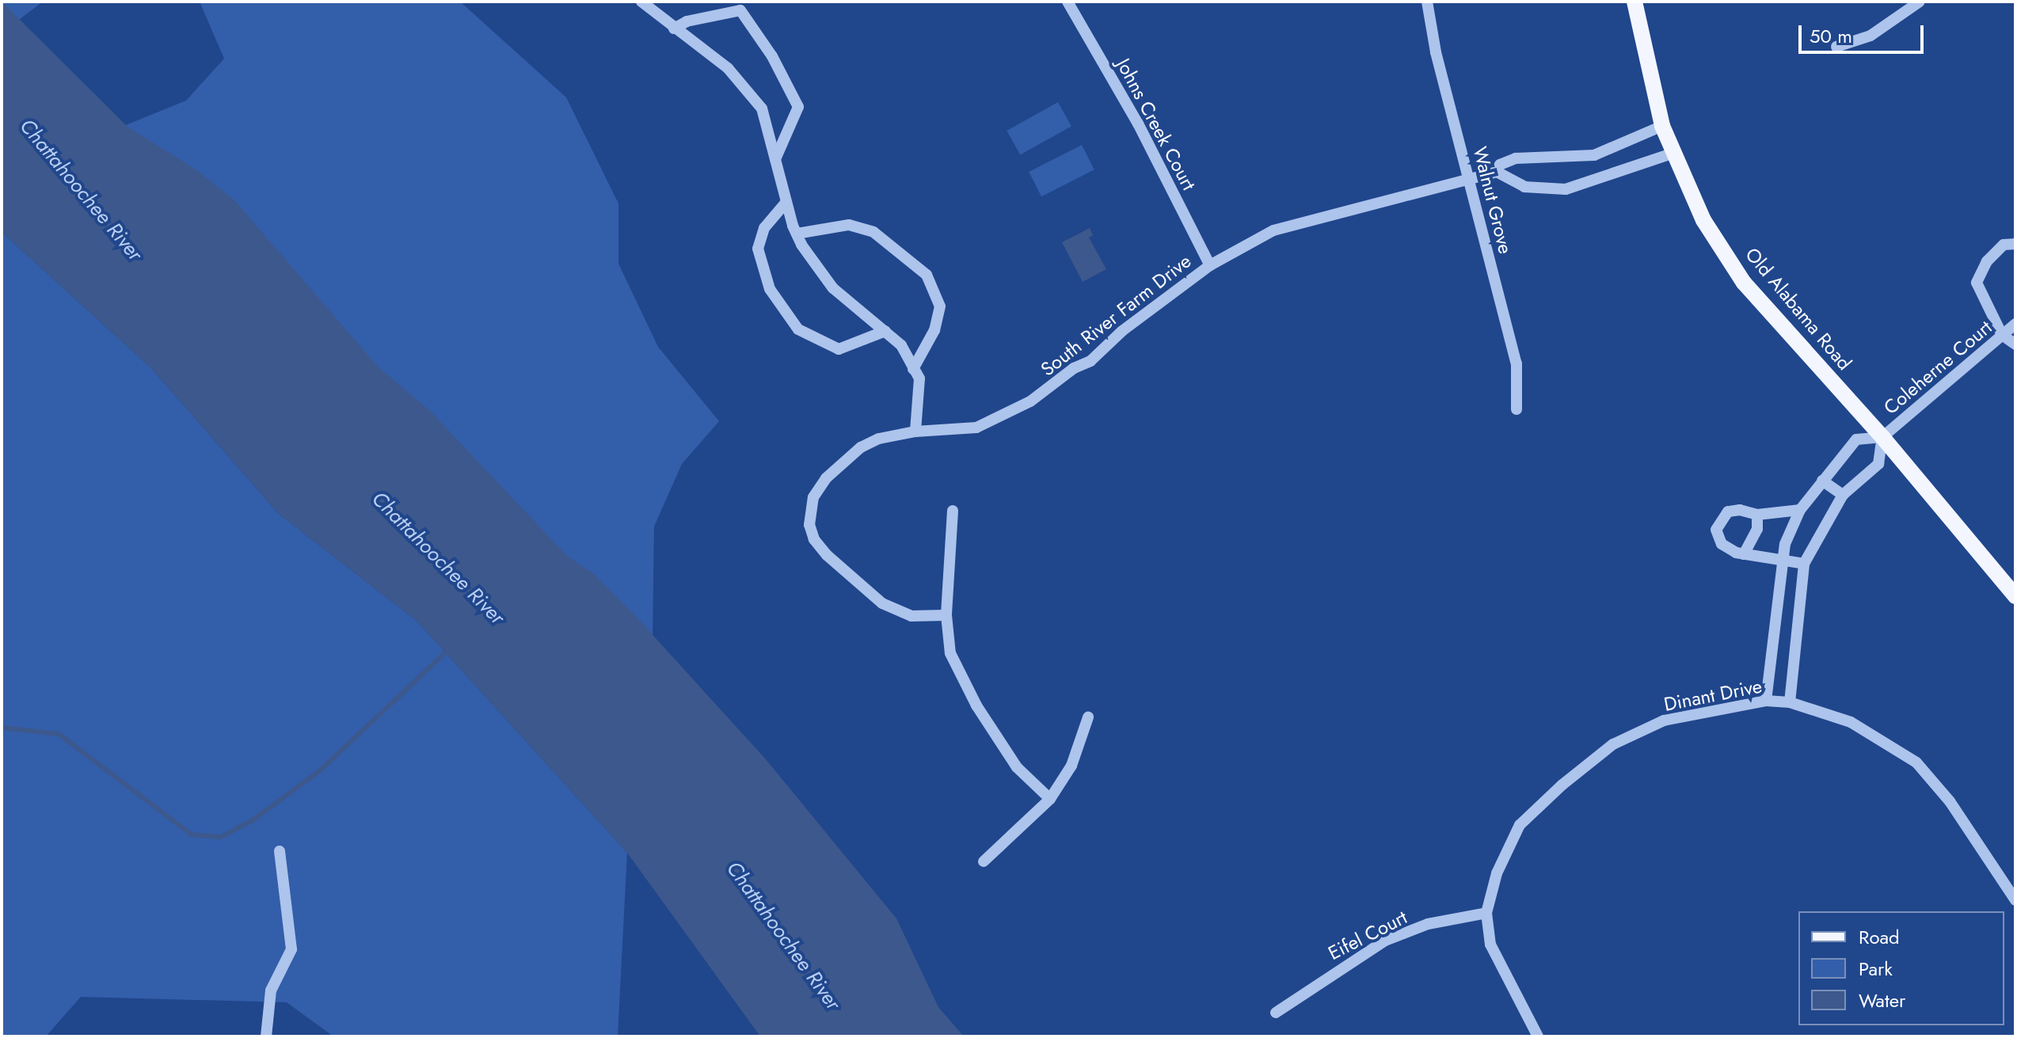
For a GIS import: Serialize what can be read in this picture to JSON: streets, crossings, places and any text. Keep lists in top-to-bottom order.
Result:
{
  "streets": {
    "main road": ["Old Alabama Road"],
    "street": [
      "Johns Creek Court",
      "Walnut Grove",
      "South River Farm Drive",
      "Coleherne Court",
      "Dinant Drive",
      "Eifel Court"
    ]
  },
  "crossings": [
    ["Johns Creek Court", "South River Farm Drive"],
    ["Walnut Grove", "South River Farm Drive"],
    ["Old Alabama Road", "South River Farm Drive"],
    ["Old Alabama Road", "Coleherne Court"],
    ["Dinant Drive", "Eifel Court"]
  ],
  "water": ["Chattahoochee River"],
  "legend": ["Road", "Park", "Water"],
  "scale_bar": "50 m"
}
